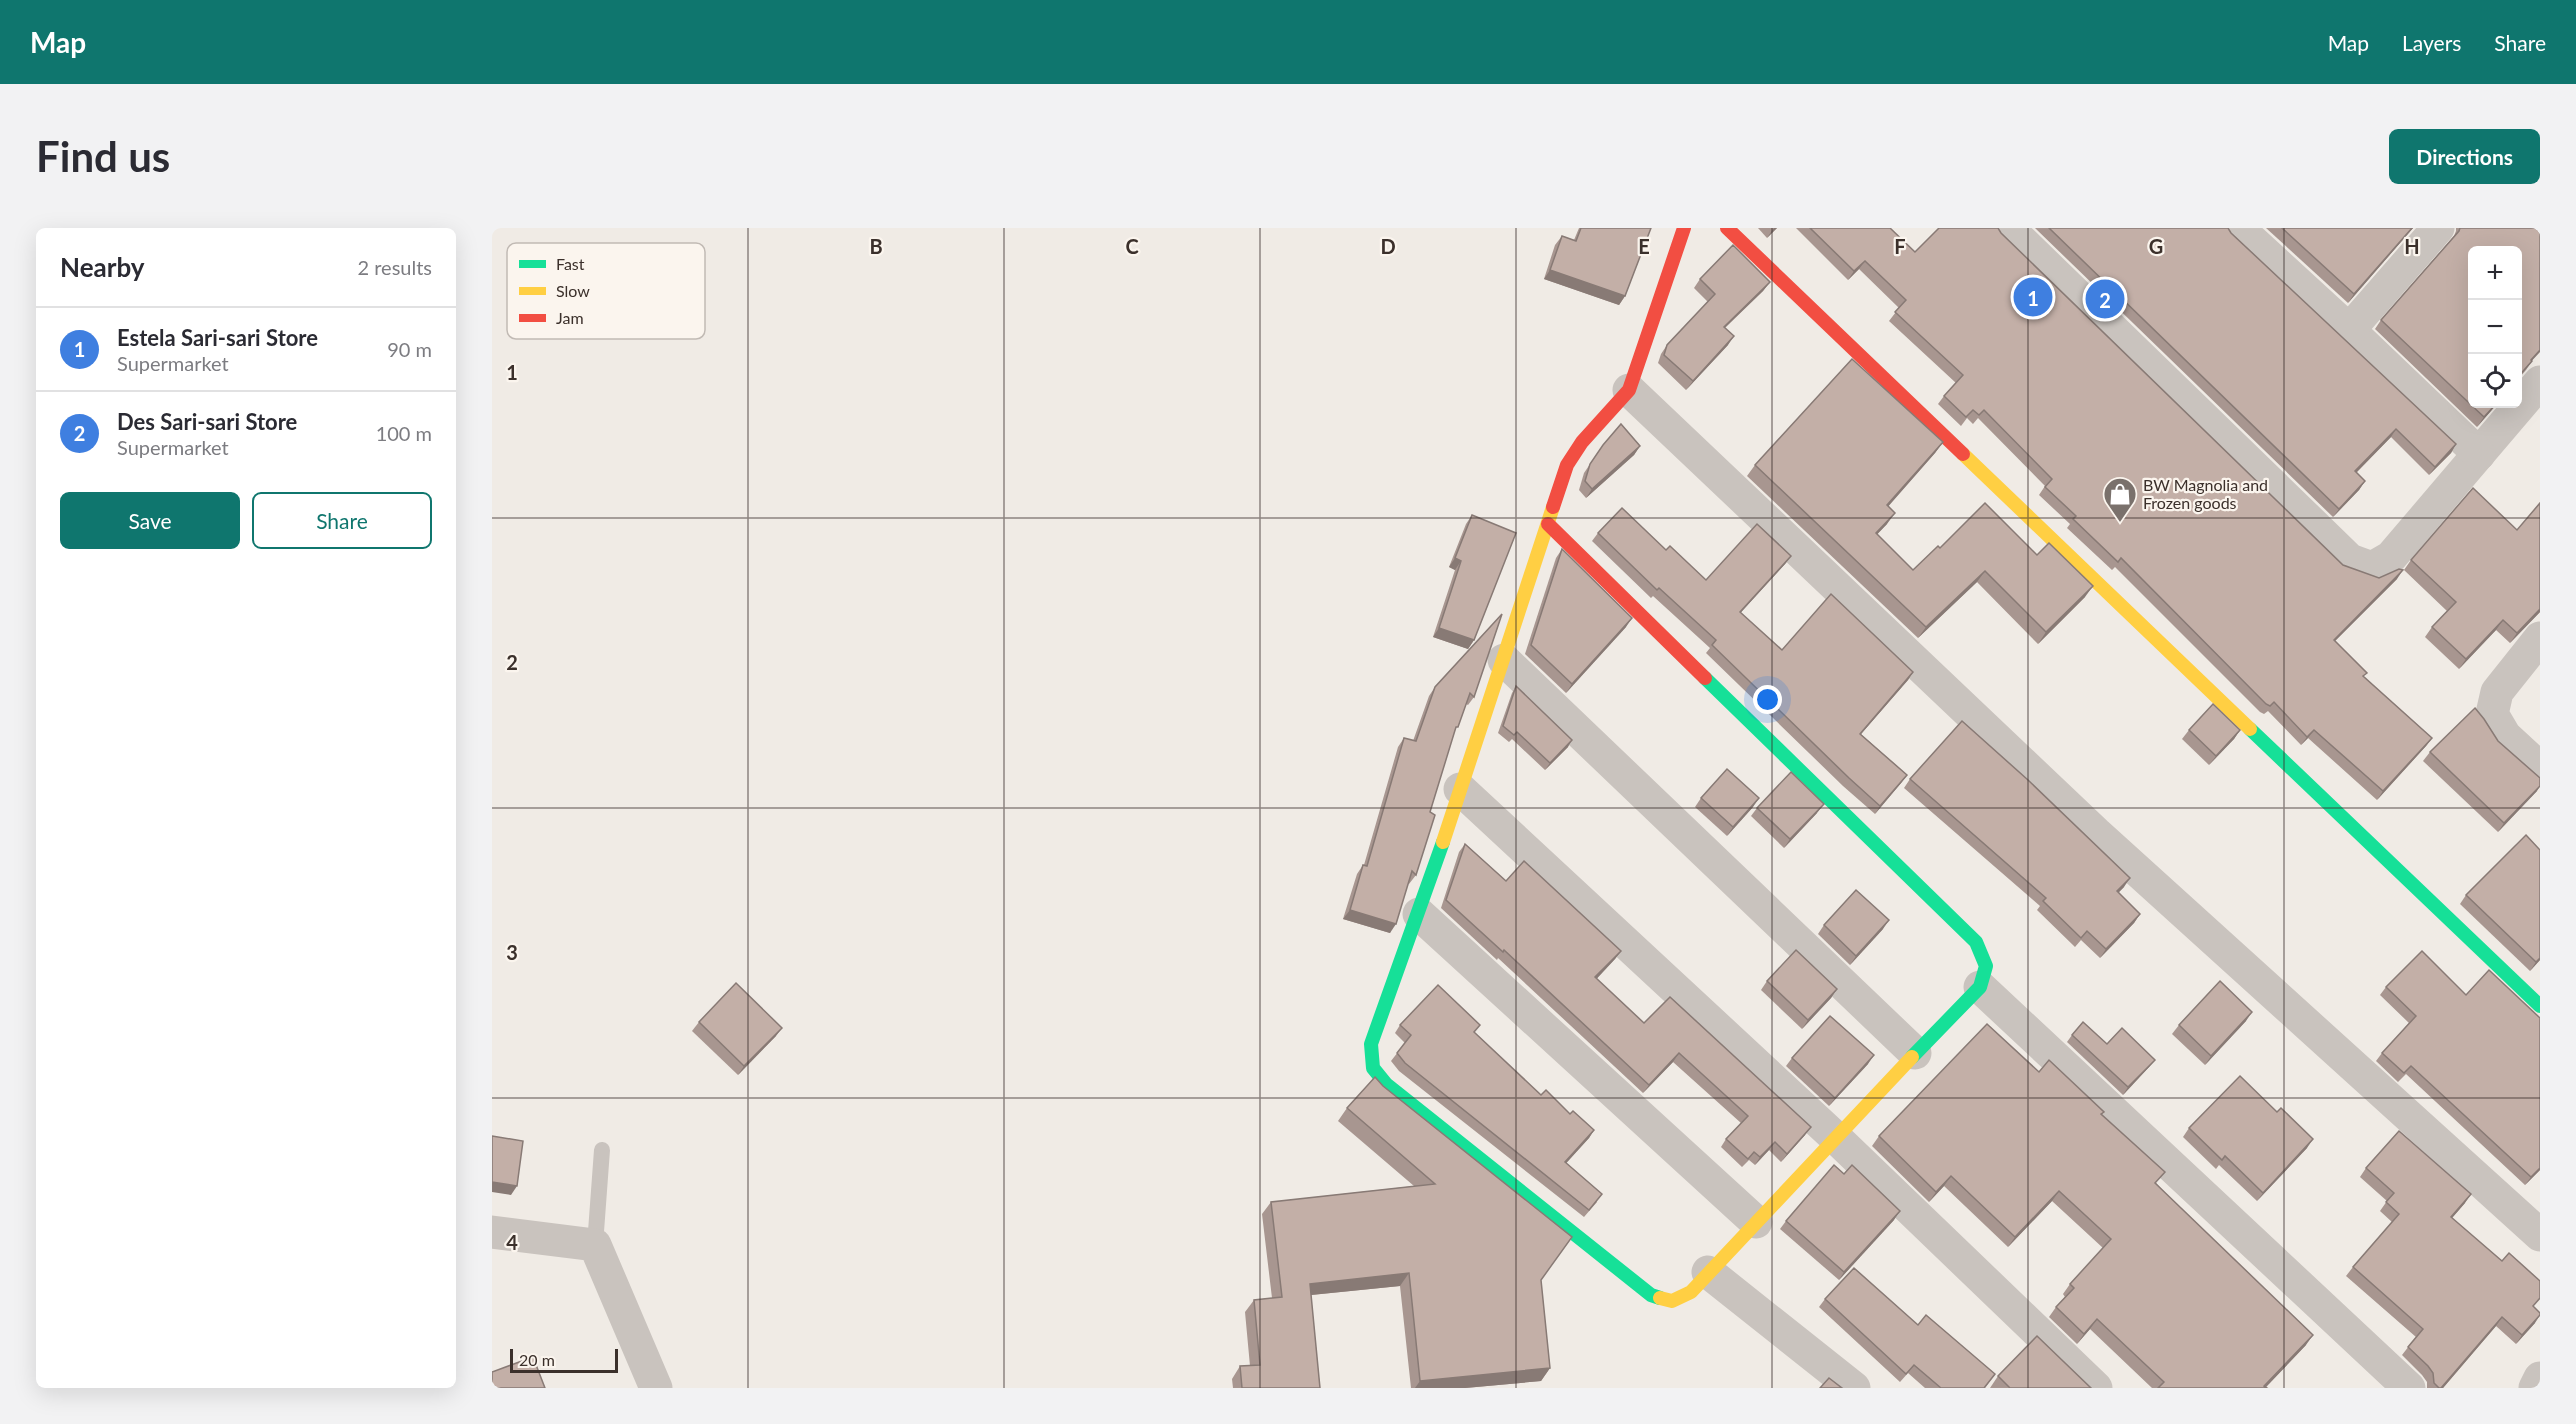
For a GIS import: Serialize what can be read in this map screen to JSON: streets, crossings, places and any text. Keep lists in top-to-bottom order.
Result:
{
  "places": {
    "shop": ["BW Magnolia and Frozen goods"]
  },
  "legend": ["Fast", "Slow", "Jam"],
  "scale_bar": "20 m",
  "page": {
    "header": "Map",
    "nav": ["Map", "Layers", "Share"],
    "buttons": [
      "Directions",
      ["Save", "Share"]
    ],
    "title": "Find us",
    "heading": ["Nearby", "2 results"],
    "map_buttons": ["+", "−"],
    "pins": ["1", "2"],
    "list": [
      {
        "mark": "1",
        "name": "Estela Sari-sari Store",
        "note": "Supermarket",
        "value": "90 m"
      },
      {
        "mark": "2",
        "name": "Des Sari-sari Store",
        "note": "Supermarket",
        "value": "100 m"
      }
    ],
    "scale": "20 m"
  },
  "grid": {
    "columns": [
      "B",
      "C",
      "D",
      "E",
      "F",
      "G",
      "H"
    ],
    "rows": [
      "1",
      "2",
      "3",
      "4"
    ]
  }
}
